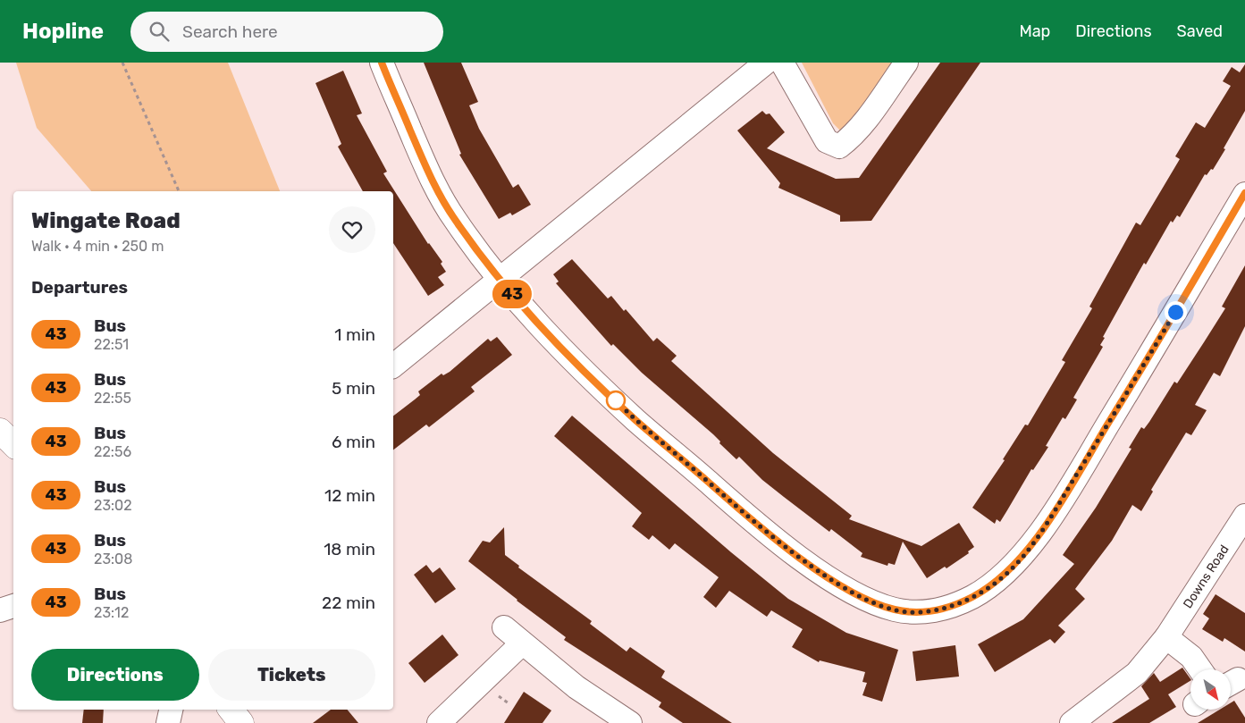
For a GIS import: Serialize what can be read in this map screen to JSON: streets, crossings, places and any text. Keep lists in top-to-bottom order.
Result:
{
  "streets": {
    "street": ["Downs Road"]
  },
  "lines": ["bus line 43"],
  "north": "bottom right",
  "page": {
    "header": "Hopline",
    "search": "Search here",
    "nav": ["Map", "Directions", "Saved"],
    "on_map": "43",
    "heading": [
      ["Wingate Road", "Walk · 4 min · 250 m"],
      "Departures"
    ],
    "list": [
      {
        "mark": "43",
        "name": "Bus",
        "note": "22:51",
        "value": "1 min"
      },
      {
        "mark": "43",
        "name": "Bus",
        "note": "22:55",
        "value": "5 min"
      },
      {
        "mark": "43",
        "name": "Bus",
        "note": "22:56",
        "value": "6 min"
      },
      {
        "mark": "43",
        "name": "Bus",
        "note": "23:02",
        "value": "12 min"
      },
      {
        "mark": "43",
        "name": "Bus",
        "note": "23:08",
        "value": "18 min"
      },
      {
        "mark": "43",
        "name": "Bus",
        "note": "23:12",
        "value": "22 min"
      }
    ],
    "buttons": ["Directions", "Tickets"]
  }
}
